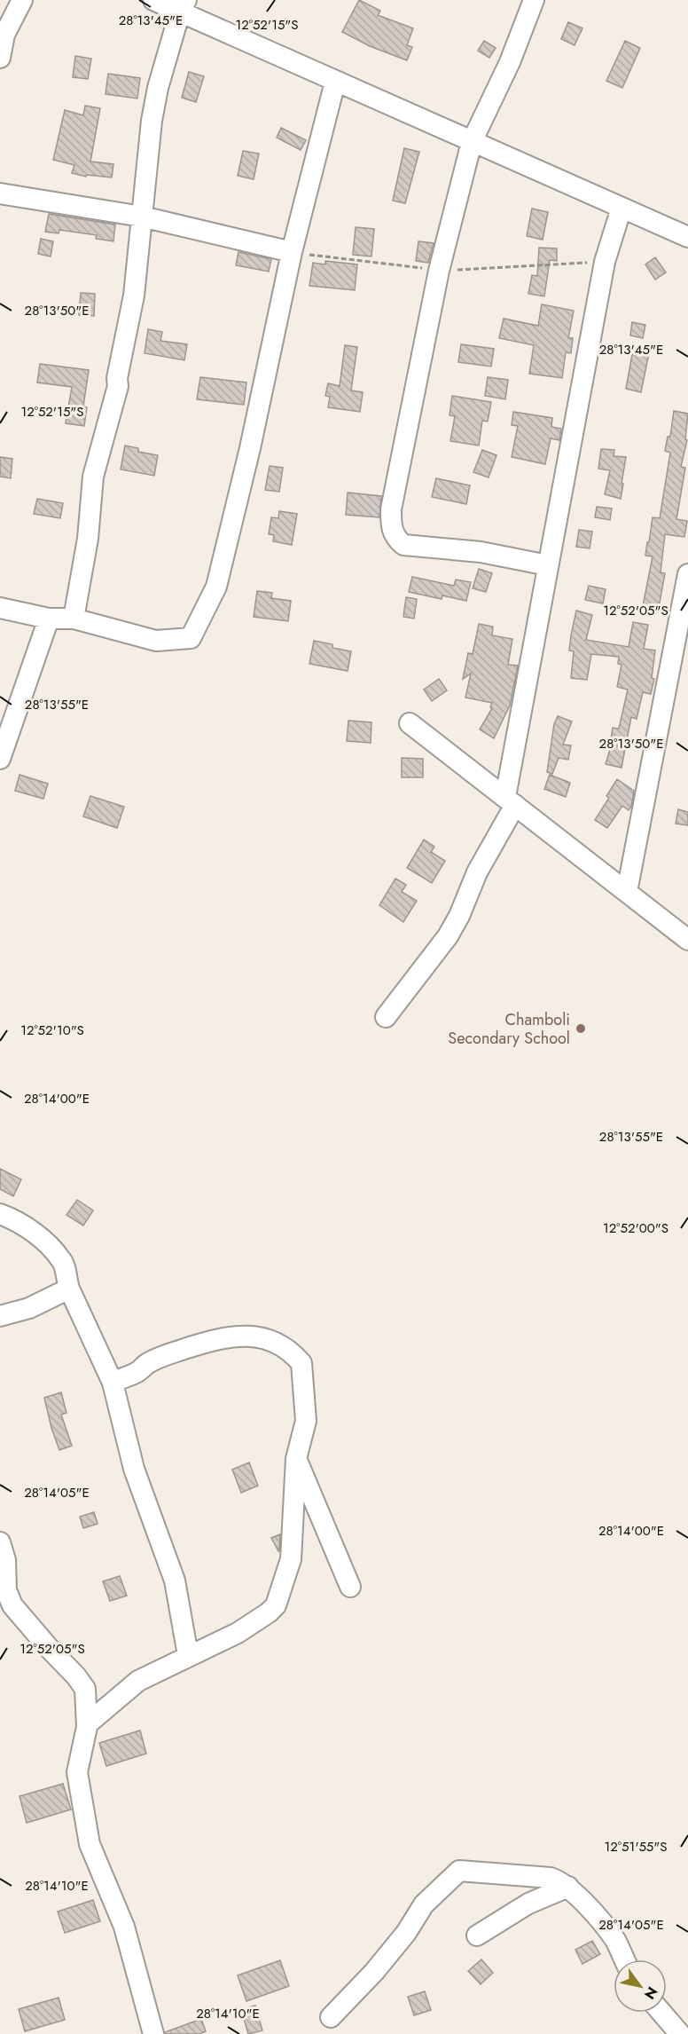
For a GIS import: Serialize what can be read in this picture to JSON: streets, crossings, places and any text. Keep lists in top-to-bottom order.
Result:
{
  "places": ["Chamboli Secondary School"],
  "north": "bottom right",
  "coordinates": [
    "28°13'45\"E",
    "12°52'15\"S",
    "28°13'50\"E",
    "12°52'05\"S",
    "28°13'55\"E",
    "12°52'10\"S",
    "28°14'00\"E",
    "12°52'00\"S",
    "28°14'05\"E",
    "12°51'55\"S",
    "28°14'10\"E"
  ]
}
